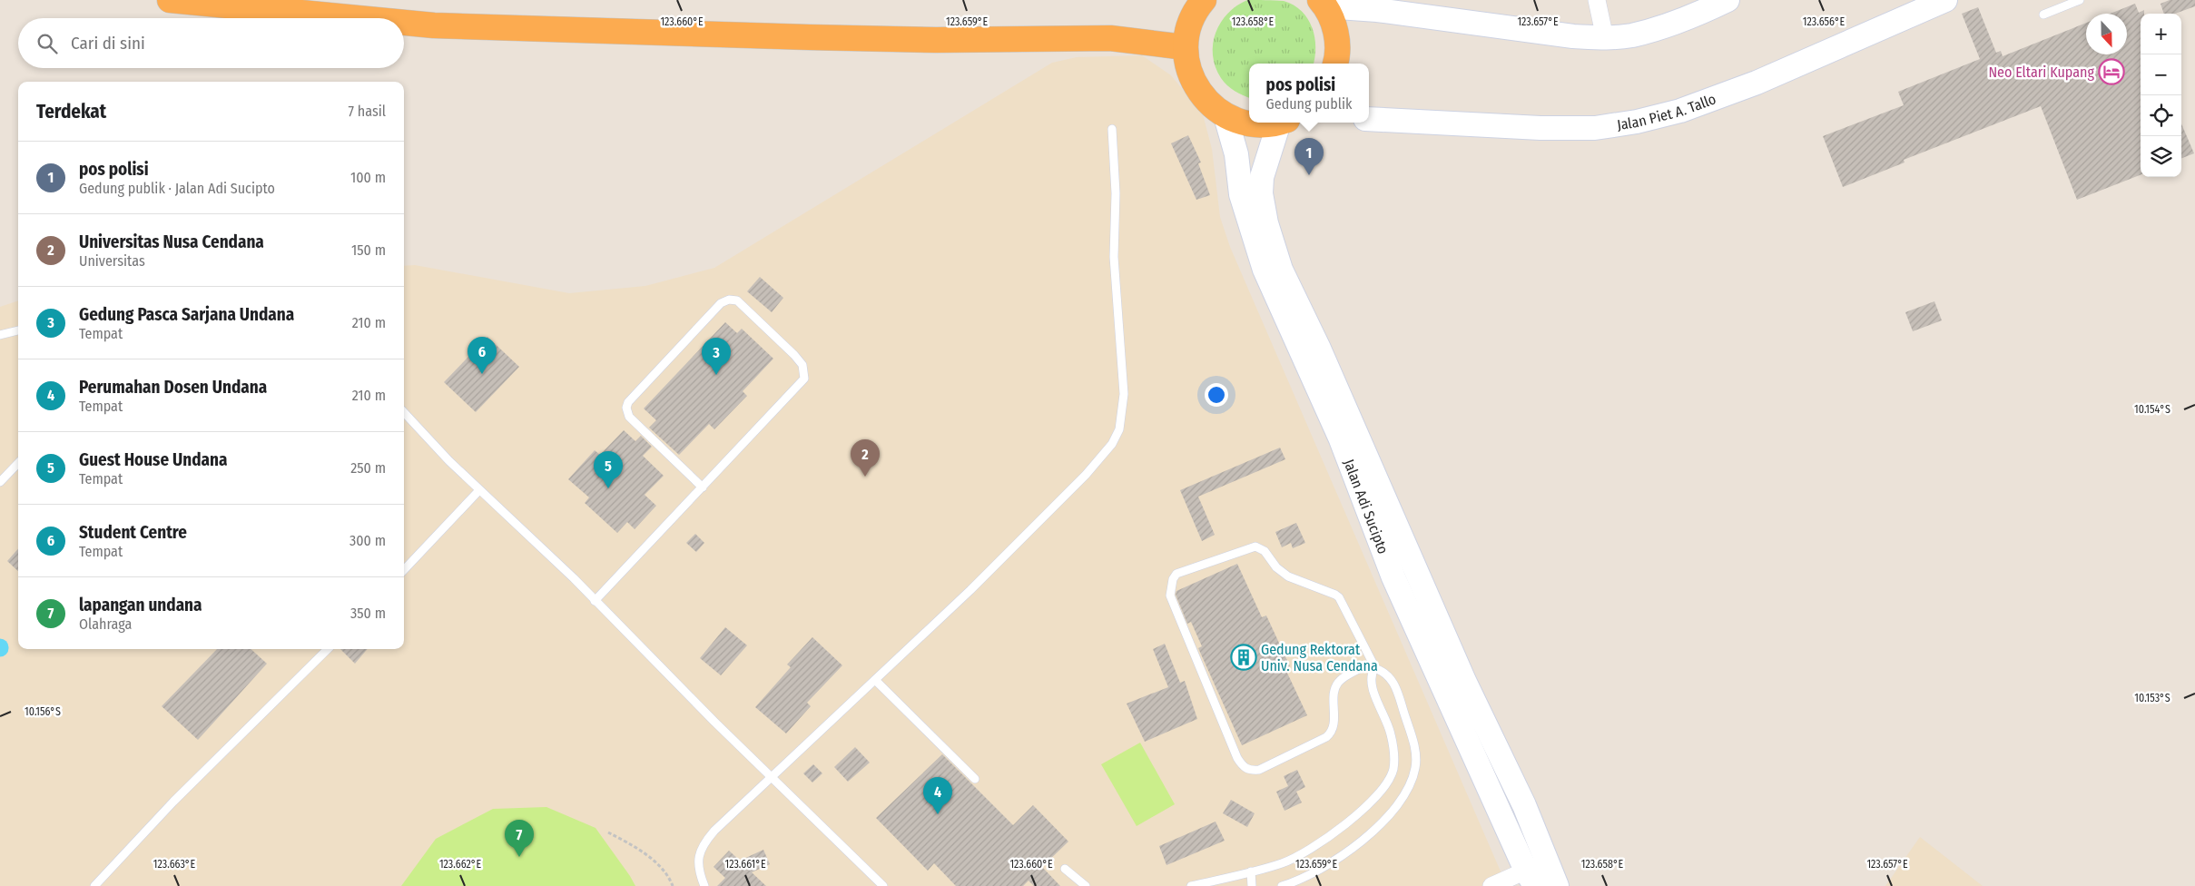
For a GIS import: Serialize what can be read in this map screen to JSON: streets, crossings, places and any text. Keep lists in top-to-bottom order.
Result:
{
  "streets": {
    "main road": ["Jalan Piet A. Tallo", "Jalan Adi Sucipto"]
  },
  "places": {
    "hotel": ["Neo Eltari Kupang"],
    "building": ["Gedung Rektorat Univ. Nusa Cendana"]
  },
  "north": "bottom",
  "page": {
    "map_buttons": ["+", "−"],
    "search": "Cari di sini",
    "popup": ["pos polisi", "Gedung publik"],
    "heading": ["Terdekat", "7 hasil"],
    "pins": [
      "1",
      "6",
      "3",
      "2",
      "5",
      "4",
      "7"
    ],
    "list": [
      {
        "mark": "1",
        "name": "pos polisi",
        "note": "Gedung publik · Jalan Adi Sucipto",
        "value": "100 m"
      },
      {
        "mark": "2",
        "name": "Universitas Nusa Cendana",
        "note": "Universitas",
        "value": "150 m"
      },
      {
        "mark": "3",
        "name": "Gedung Pasca Sarjana Undana",
        "note": "Tempat",
        "value": "210 m"
      },
      {
        "mark": "4",
        "name": "Perumahan Dosen Undana",
        "note": "Tempat",
        "value": "210 m"
      },
      {
        "mark": "5",
        "name": "Guest House Undana",
        "note": "Tempat",
        "value": "250 m"
      },
      {
        "mark": "6",
        "name": "Student Centre",
        "note": "Tempat",
        "value": "300 m"
      },
      {
        "mark": "7",
        "name": "lapangan undana",
        "note": "Olahraga",
        "value": "350 m"
      }
    ]
  },
  "coordinates": [
    "123.660°E",
    "123.659°E",
    "123.658°E",
    "123.657°E",
    "123.656°E",
    "10.154°S",
    "10.153°S",
    "10.156°S",
    "123.663°E",
    "123.662°E",
    "123.661°E"
  ]
}
